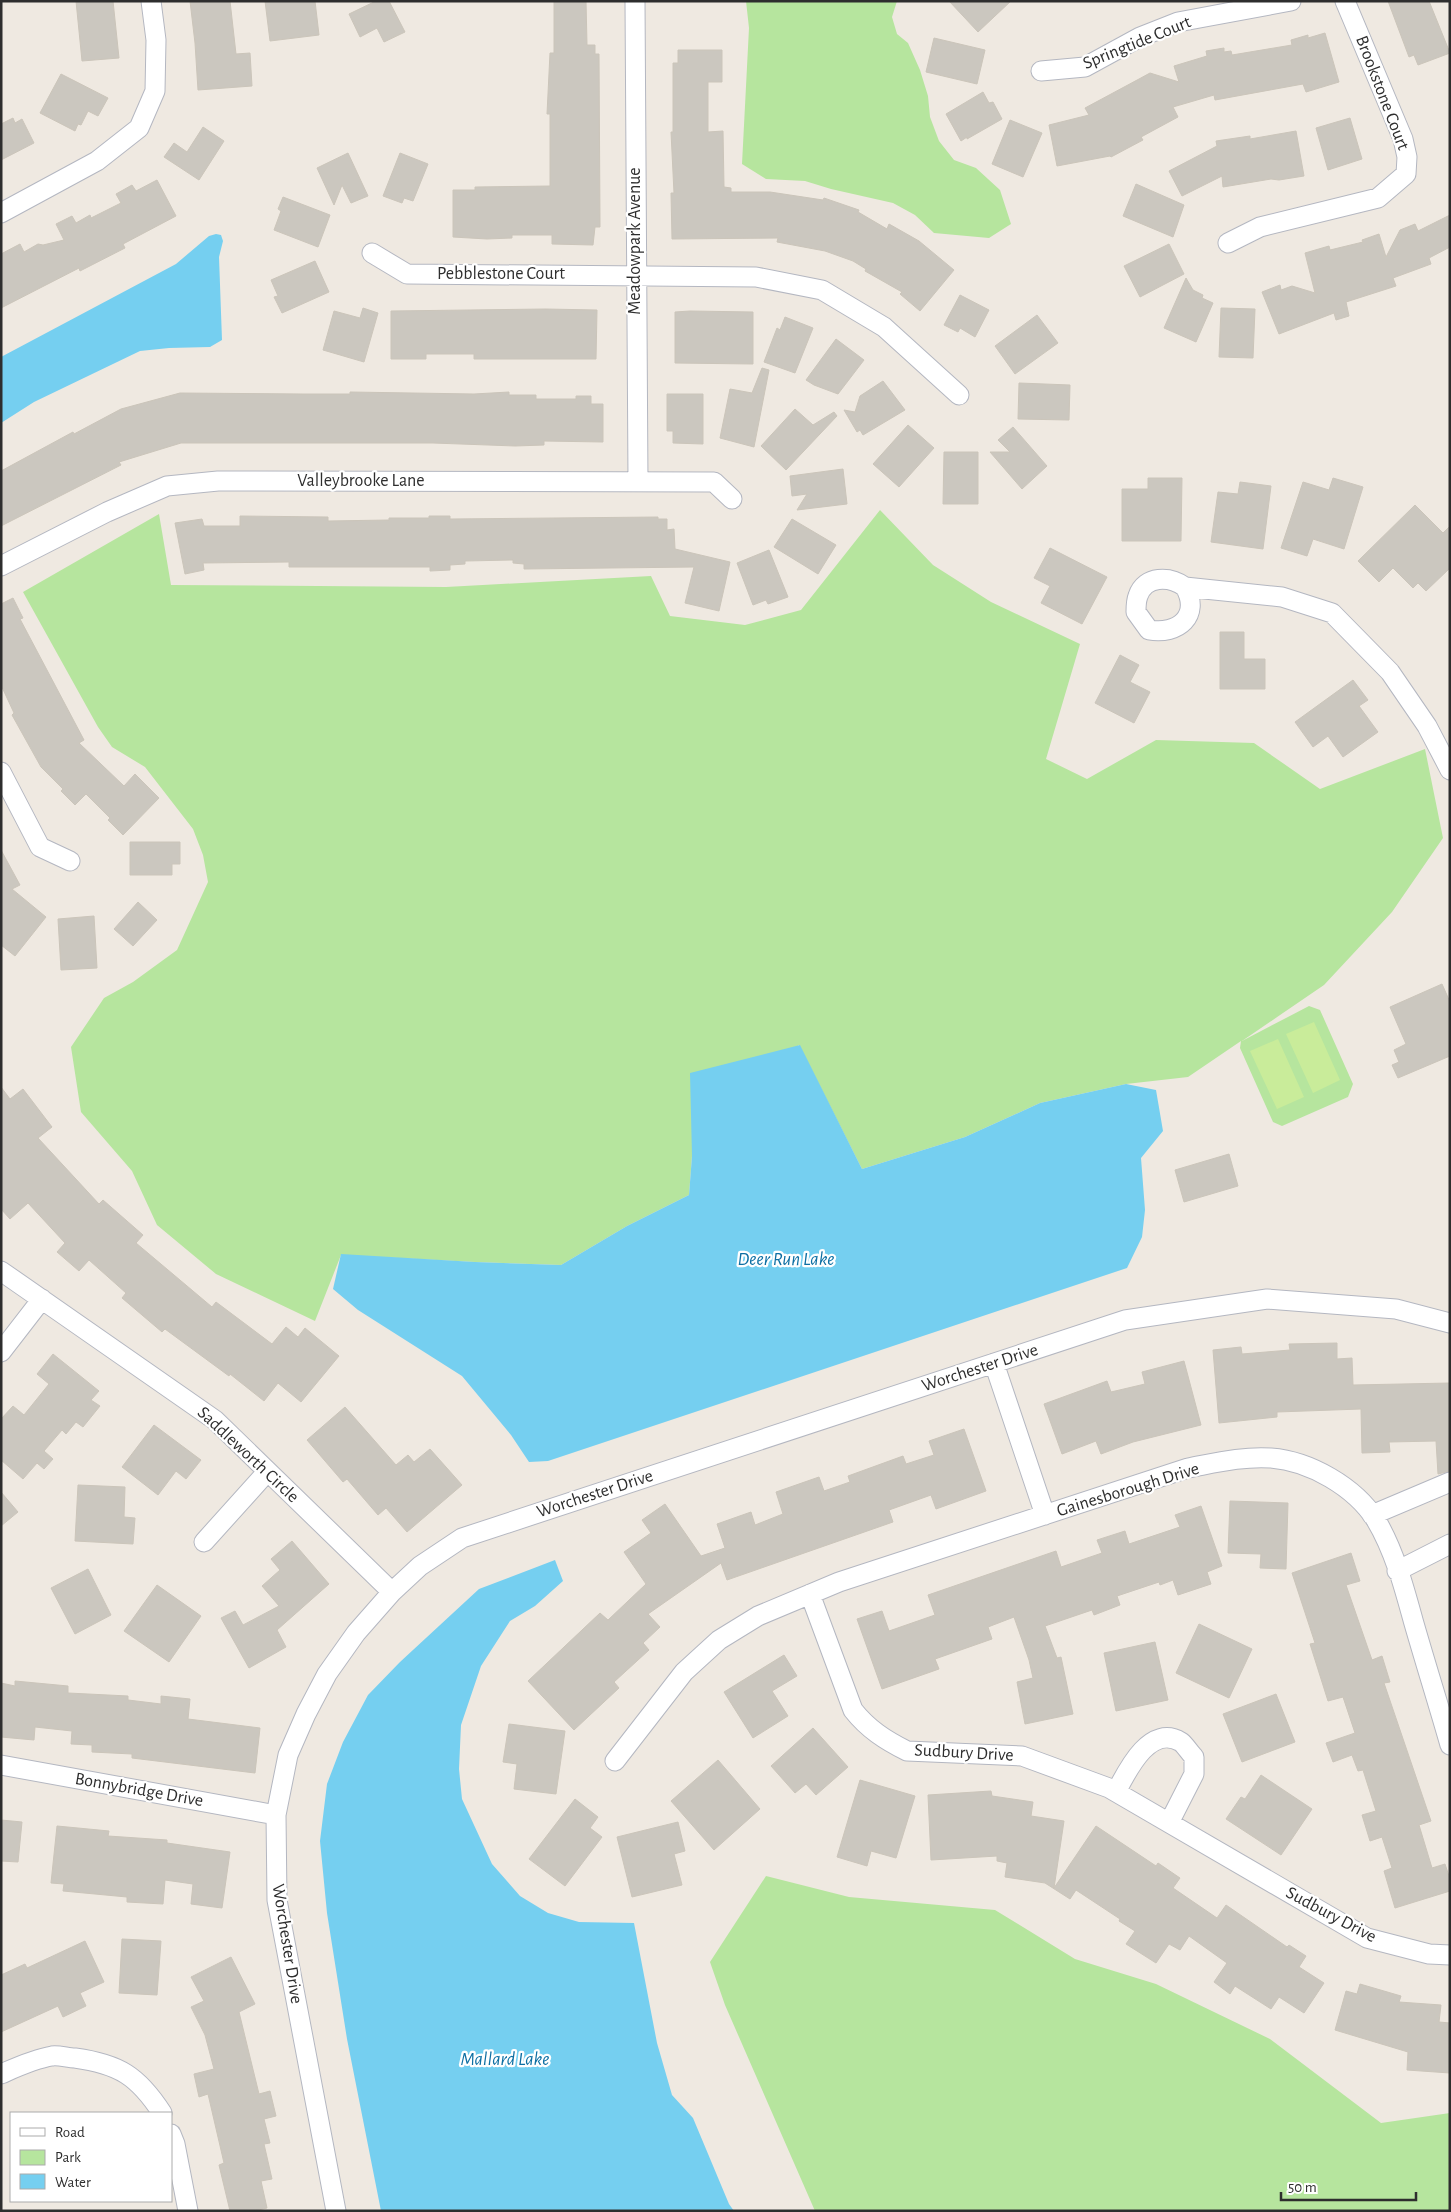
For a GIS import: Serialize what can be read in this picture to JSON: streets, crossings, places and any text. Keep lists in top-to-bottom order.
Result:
{
  "streets": {
    "street": [
      "Springtide Court",
      "Brookstone Court",
      "Meadowpark Avenue",
      "Pebblestone Court",
      "Valleybrooke Lane",
      "Worchester Drive",
      "Saddleworth Circle",
      "Gainesborough Drive",
      "Sudbury Drive",
      "Bonnybridge Drive"
    ]
  },
  "crossings": [
    ["Meadowpark Avenue", "Pebblestone Court"],
    ["Meadowpark Avenue", "Valleybrooke Lane"],
    ["Worchester Drive", "Saddleworth Circle"],
    ["Worchester Drive", "Gainesborough Drive"],
    ["Worchester Drive", "Bonnybridge Drive"],
    ["Gainesborough Drive", "Sudbury Drive"]
  ],
  "water": ["Deer Run Lake", "Mallard Lake"],
  "legend": ["Road", "Park", "Water"],
  "scale_bar": "50 m"
}
